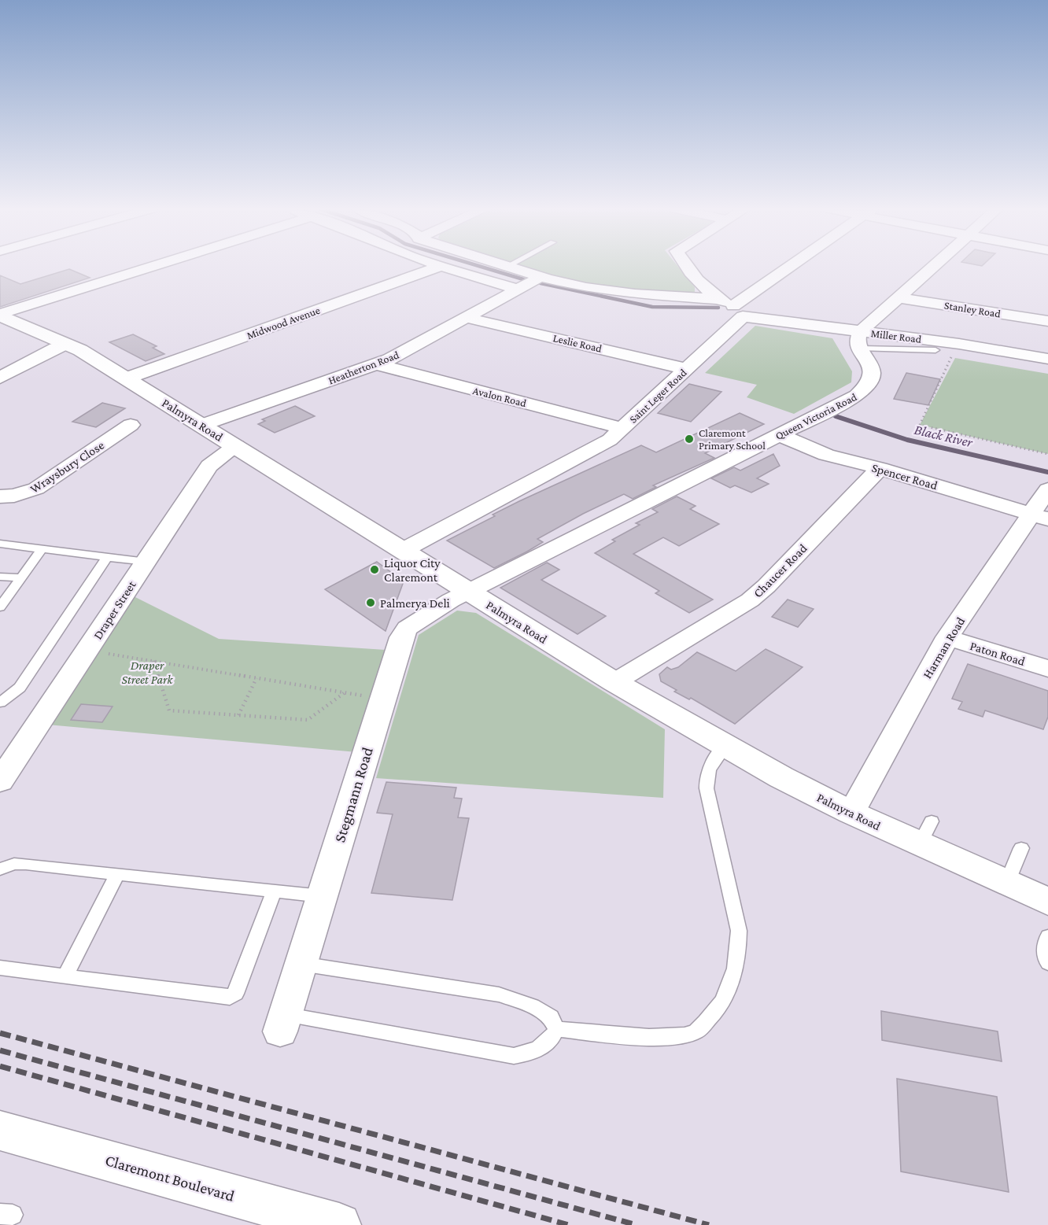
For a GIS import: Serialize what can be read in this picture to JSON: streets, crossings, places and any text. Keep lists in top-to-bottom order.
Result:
{
  "streets": {
    "main road": ["Palmyra Road", "Claremont Boulevard"],
    "street": [
      "Stanley Road",
      "Midwood Avenue",
      "Miller Road",
      "Leslie Road",
      "Heatherton Road",
      "Saint Leger Road",
      "Avalon Road",
      "Queen Victoria Road",
      "Wraysbury Close",
      "Spencer Road",
      "Chaucer Road",
      "Draper Street",
      "Harman Road",
      "Paton Road",
      "Stegmann Road"
    ]
  },
  "crossings": [
    ["Midwood Avenue", "Palmyra Road"],
    ["Miller Road", "Saint Leger Road"],
    ["Miller Road", "Queen Victoria Road"],
    ["Leslie Road", "Heatherton Road"],
    ["Leslie Road", "Saint Leger Road"],
    ["Heatherton Road", "Avalon Road"],
    ["Heatherton Road", "Palmyra Road"],
    ["Saint Leger Road", "Avalon Road"],
    ["Saint Leger Road", "Palmyra Road"],
    ["Queen Victoria Road", "Palmyra Road"],
    ["Queen Victoria Road", "Spencer Road"],
    ["Queen Victoria Road", "Stegmann Road"],
    ["Palmyra Road", "Chaucer Road"],
    ["Palmyra Road", "Draper Street"],
    ["Palmyra Road", "Harman Road"],
    ["Palmyra Road", "Stegmann Road"],
    ["Spencer Road", "Chaucer Road"],
    ["Spencer Road", "Harman Road"],
    ["Harman Road", "Paton Road"]
  ],
  "water": ["Black River"],
  "parks": ["Draper Street Park"],
  "places": ["Claremont Primary School", "Liquor City Claremont", "Palmerya Deli"]
}
